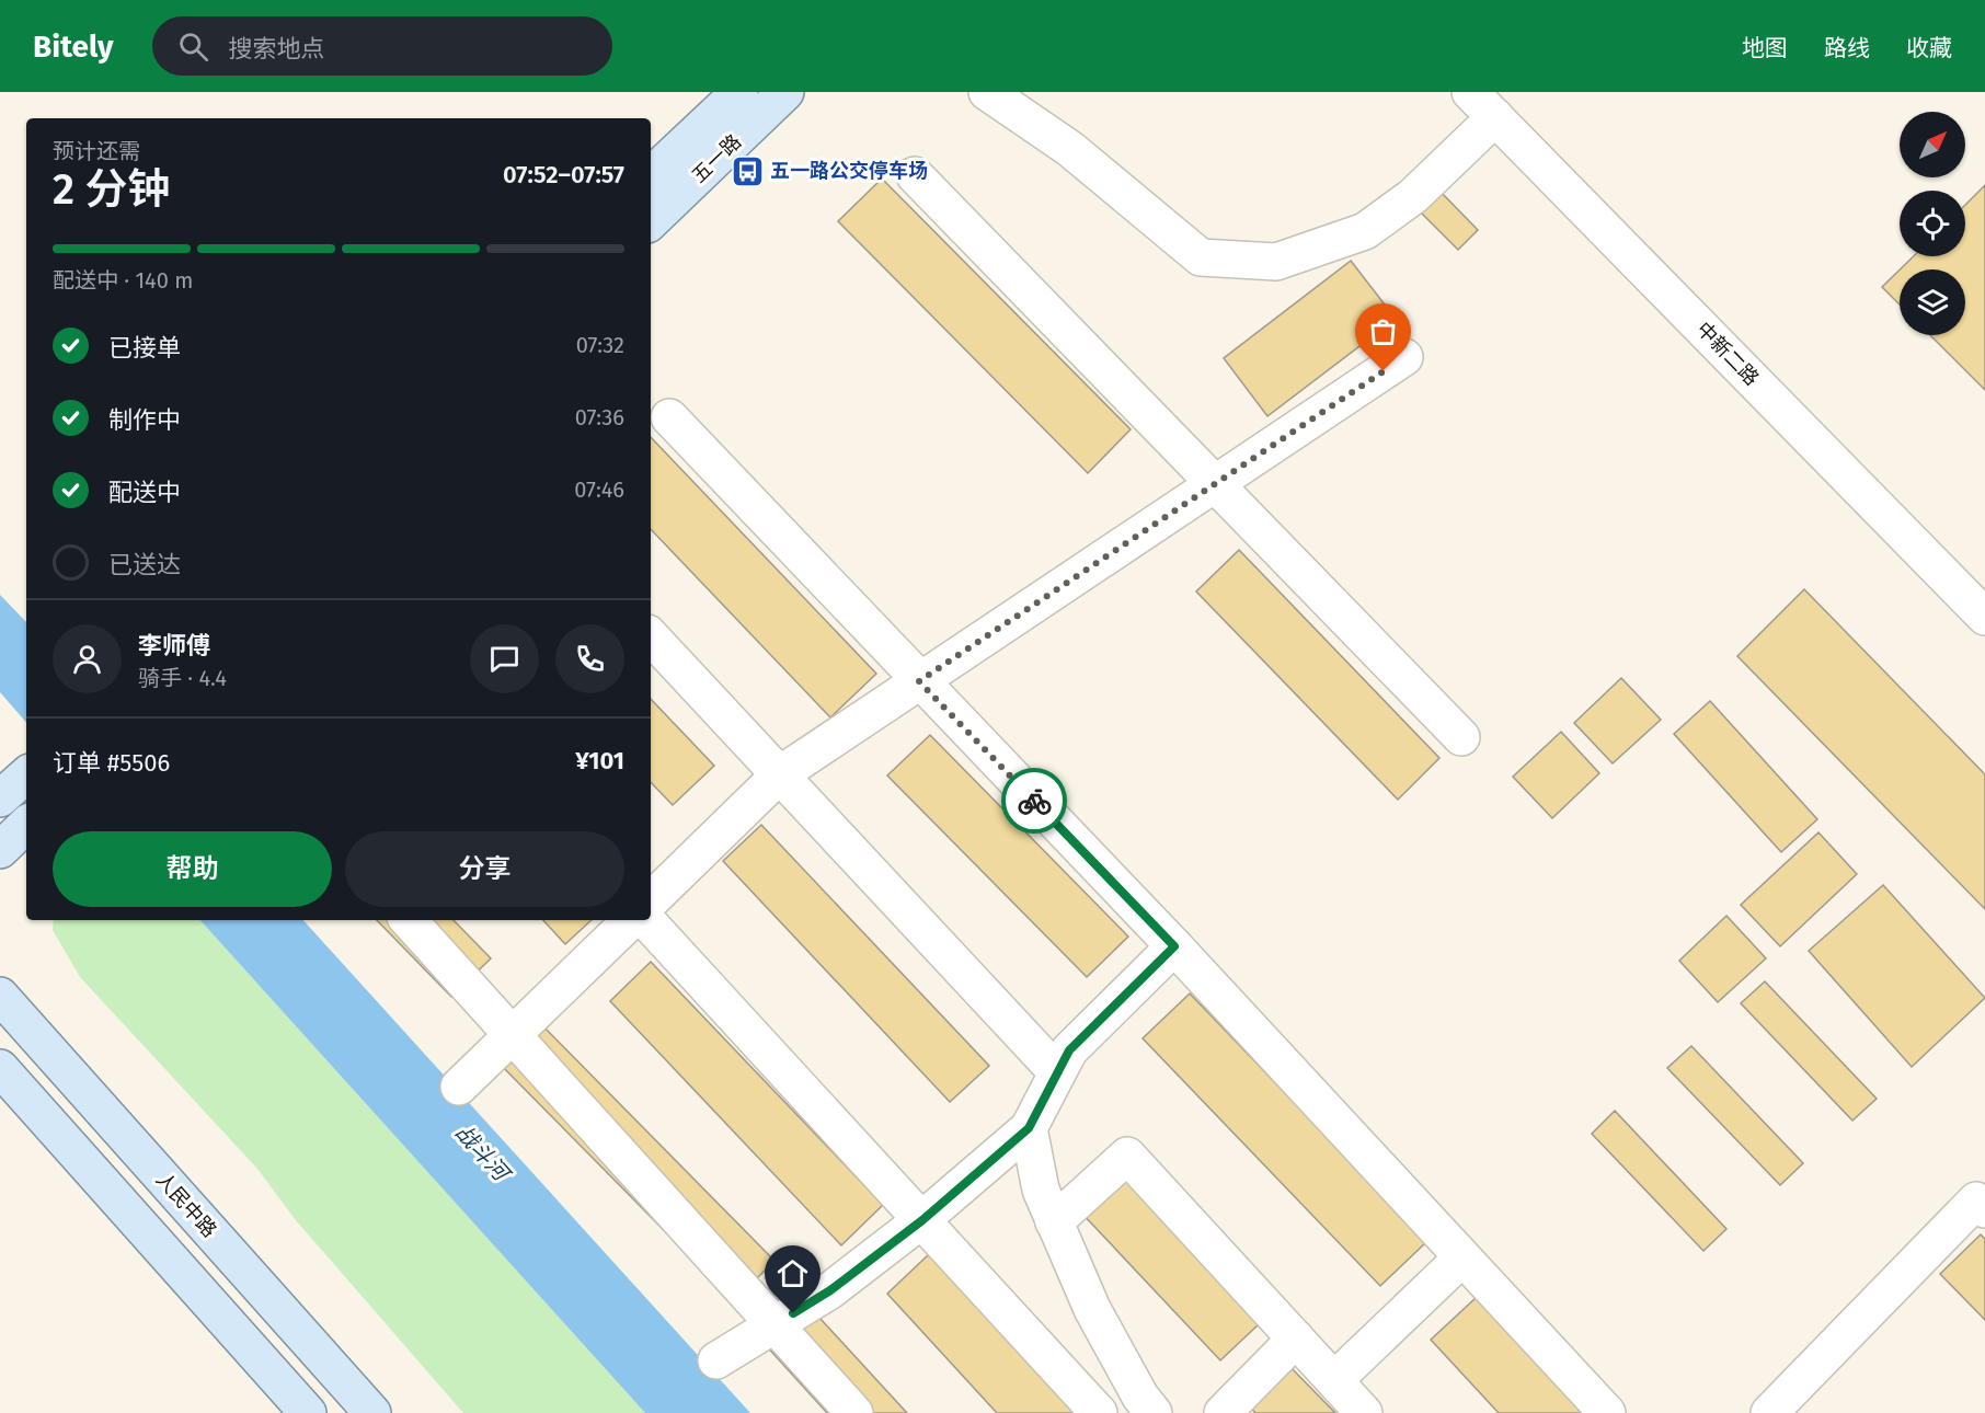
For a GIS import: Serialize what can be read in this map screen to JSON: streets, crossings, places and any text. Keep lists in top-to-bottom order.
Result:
{
  "streets": {
    "main road": ["五一路", "人民中路"],
    "street": ["中新二路"]
  },
  "water": ["战斗河"],
  "places": {
    "bus stop": ["五一路公交停车场"]
  },
  "north": "top right",
  "page": {
    "header": "Bitely",
    "search": "搜索地点",
    "nav": ["地图", "路线", "收藏"],
    "heading": ["2 分钟", "预计还需", "07:52–07:57"],
    "panel": [
      "李师傅",
      "骑手 · 4.4",
      "订单 #5506",
      "¥101"
    ],
    "bar": "配送中 · 140 m",
    "list": [
      ["已接单", "07:32"],
      ["制作中", "07:36"],
      ["配送中", "07:46"],
      "已送达"
    ],
    "buttons": ["帮助", "分享"]
  }
}
